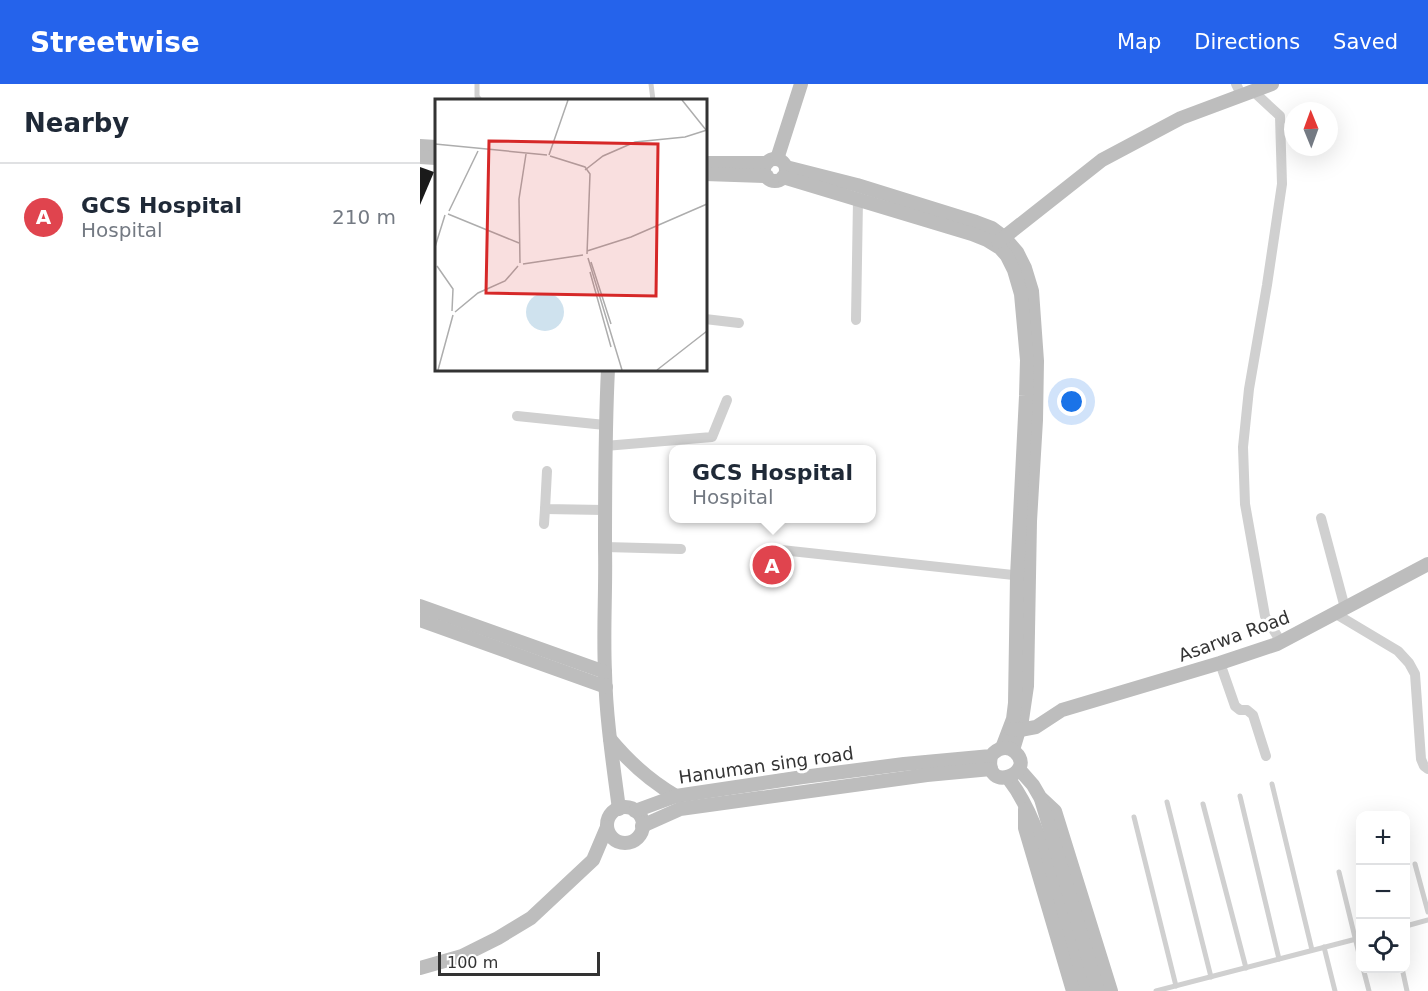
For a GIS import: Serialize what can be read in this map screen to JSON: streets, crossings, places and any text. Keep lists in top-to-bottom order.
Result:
{
  "streets": {
    "street": ["Asarwa Road", "Hanuman sing road"]
  },
  "scale_bar": "100 m",
  "north": "top",
  "page": {
    "header": "Streetwise",
    "nav": ["Map", "Directions", "Saved"],
    "heading": "Nearby",
    "list": [
      {
        "mark": "A",
        "name": "GCS Hospital",
        "note": "Hospital",
        "value": "210 m"
      }
    ],
    "popup": ["GCS Hospital", "Hospital"],
    "pins": "A",
    "map_buttons": ["+", "−"],
    "scale": "100 m"
  }
}
